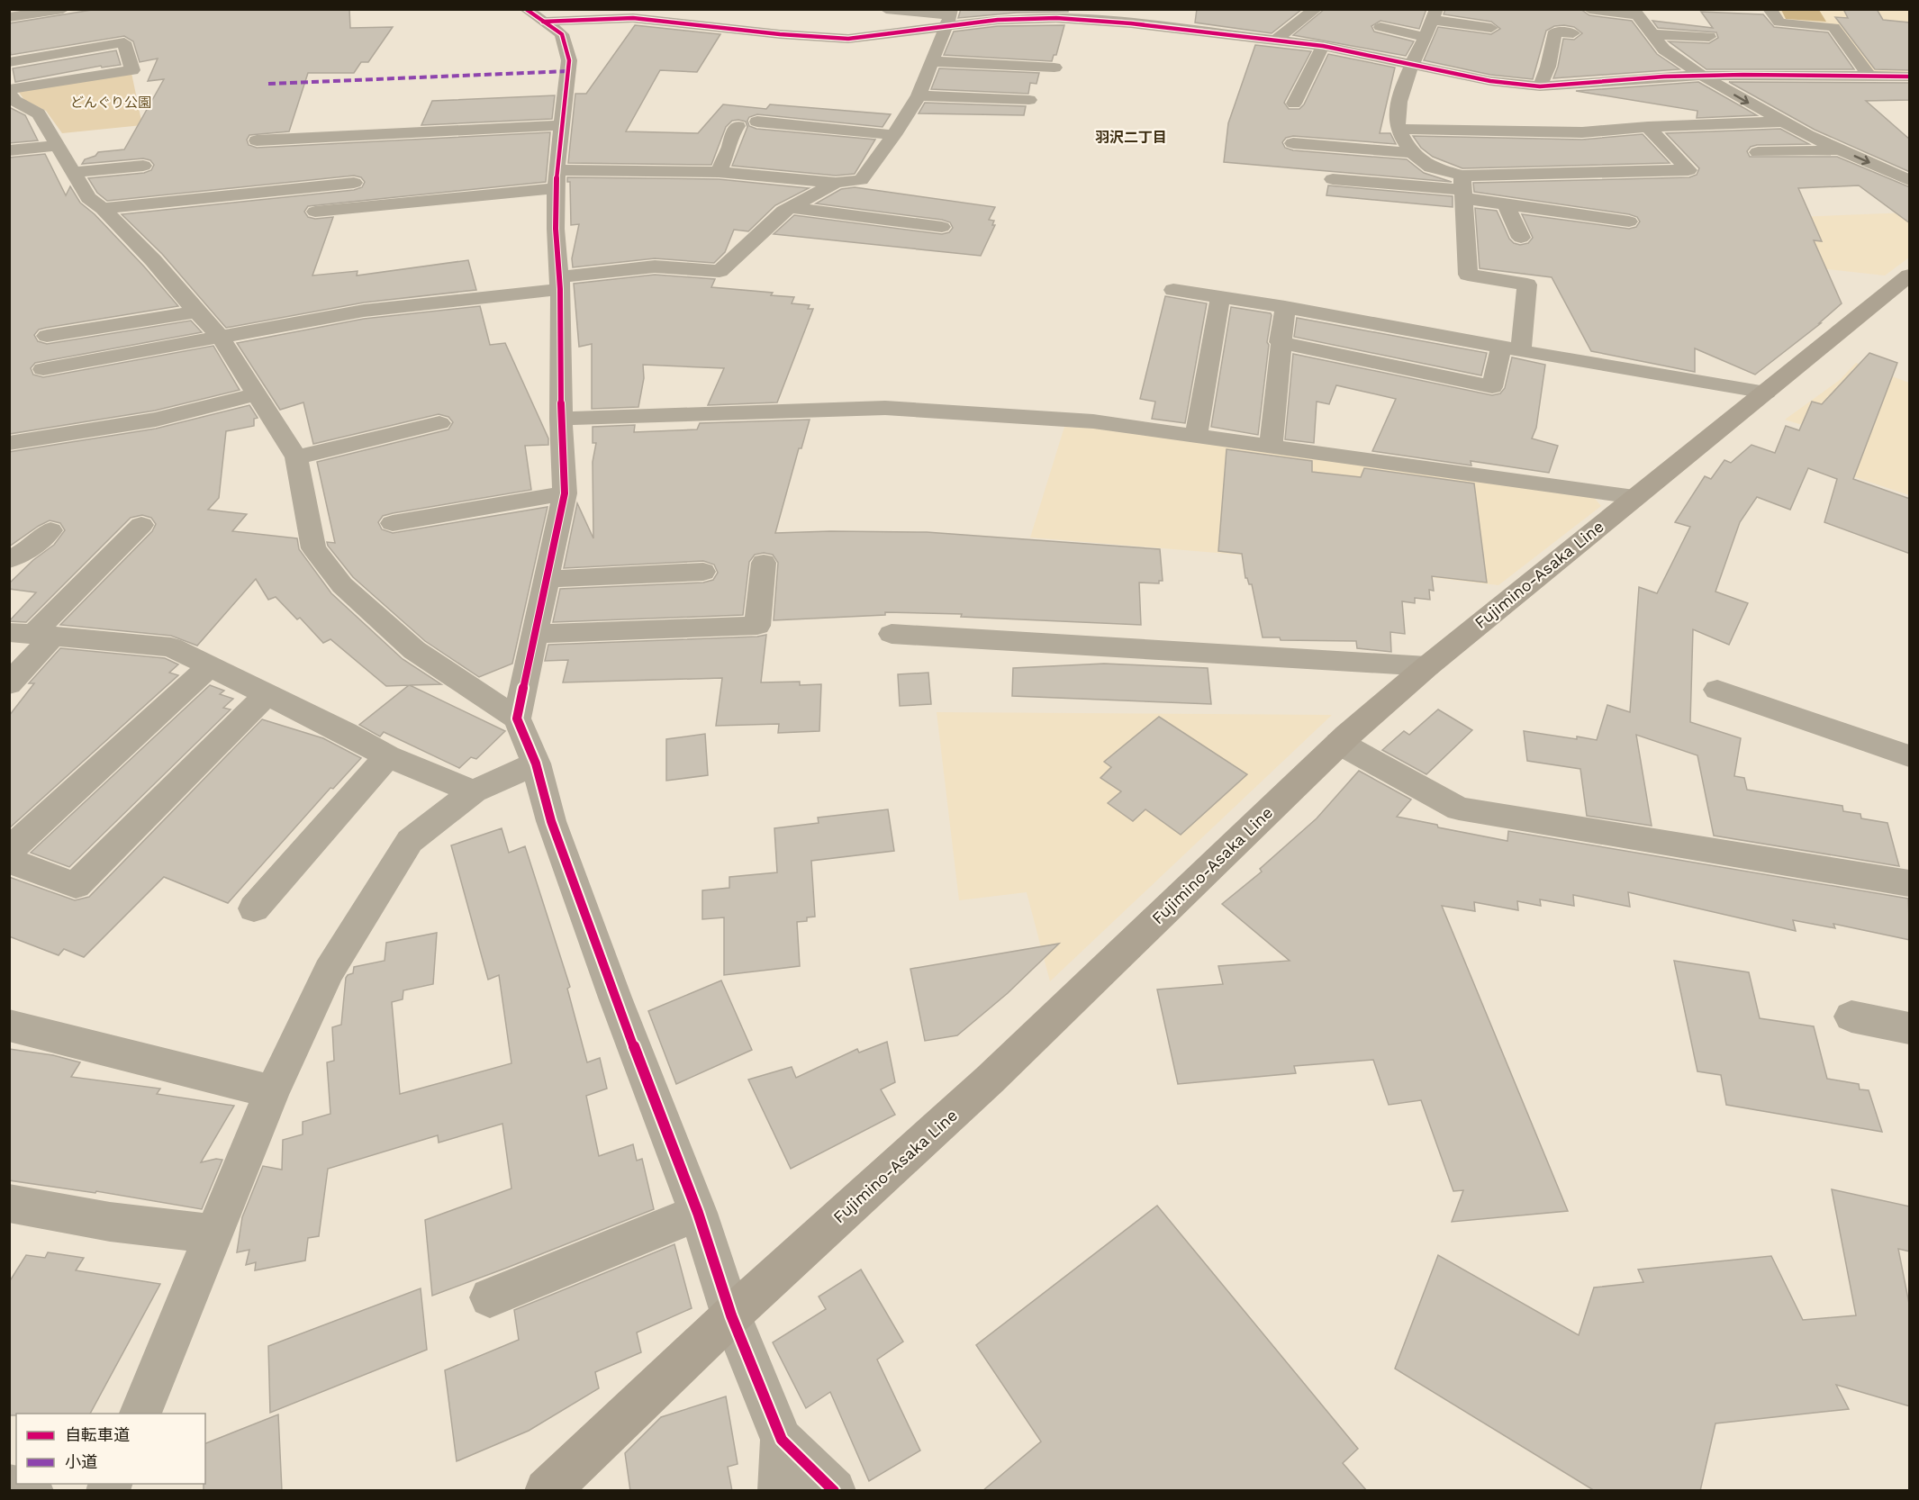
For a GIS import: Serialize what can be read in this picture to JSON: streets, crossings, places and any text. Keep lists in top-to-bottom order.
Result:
{
  "streets": {
    "main road": ["Fujimino-Asaka Line"]
  },
  "districts": ["羽沢二丁目"],
  "parks": ["どんぐり公園"],
  "legend": ["自転車道", "小道"]
}
